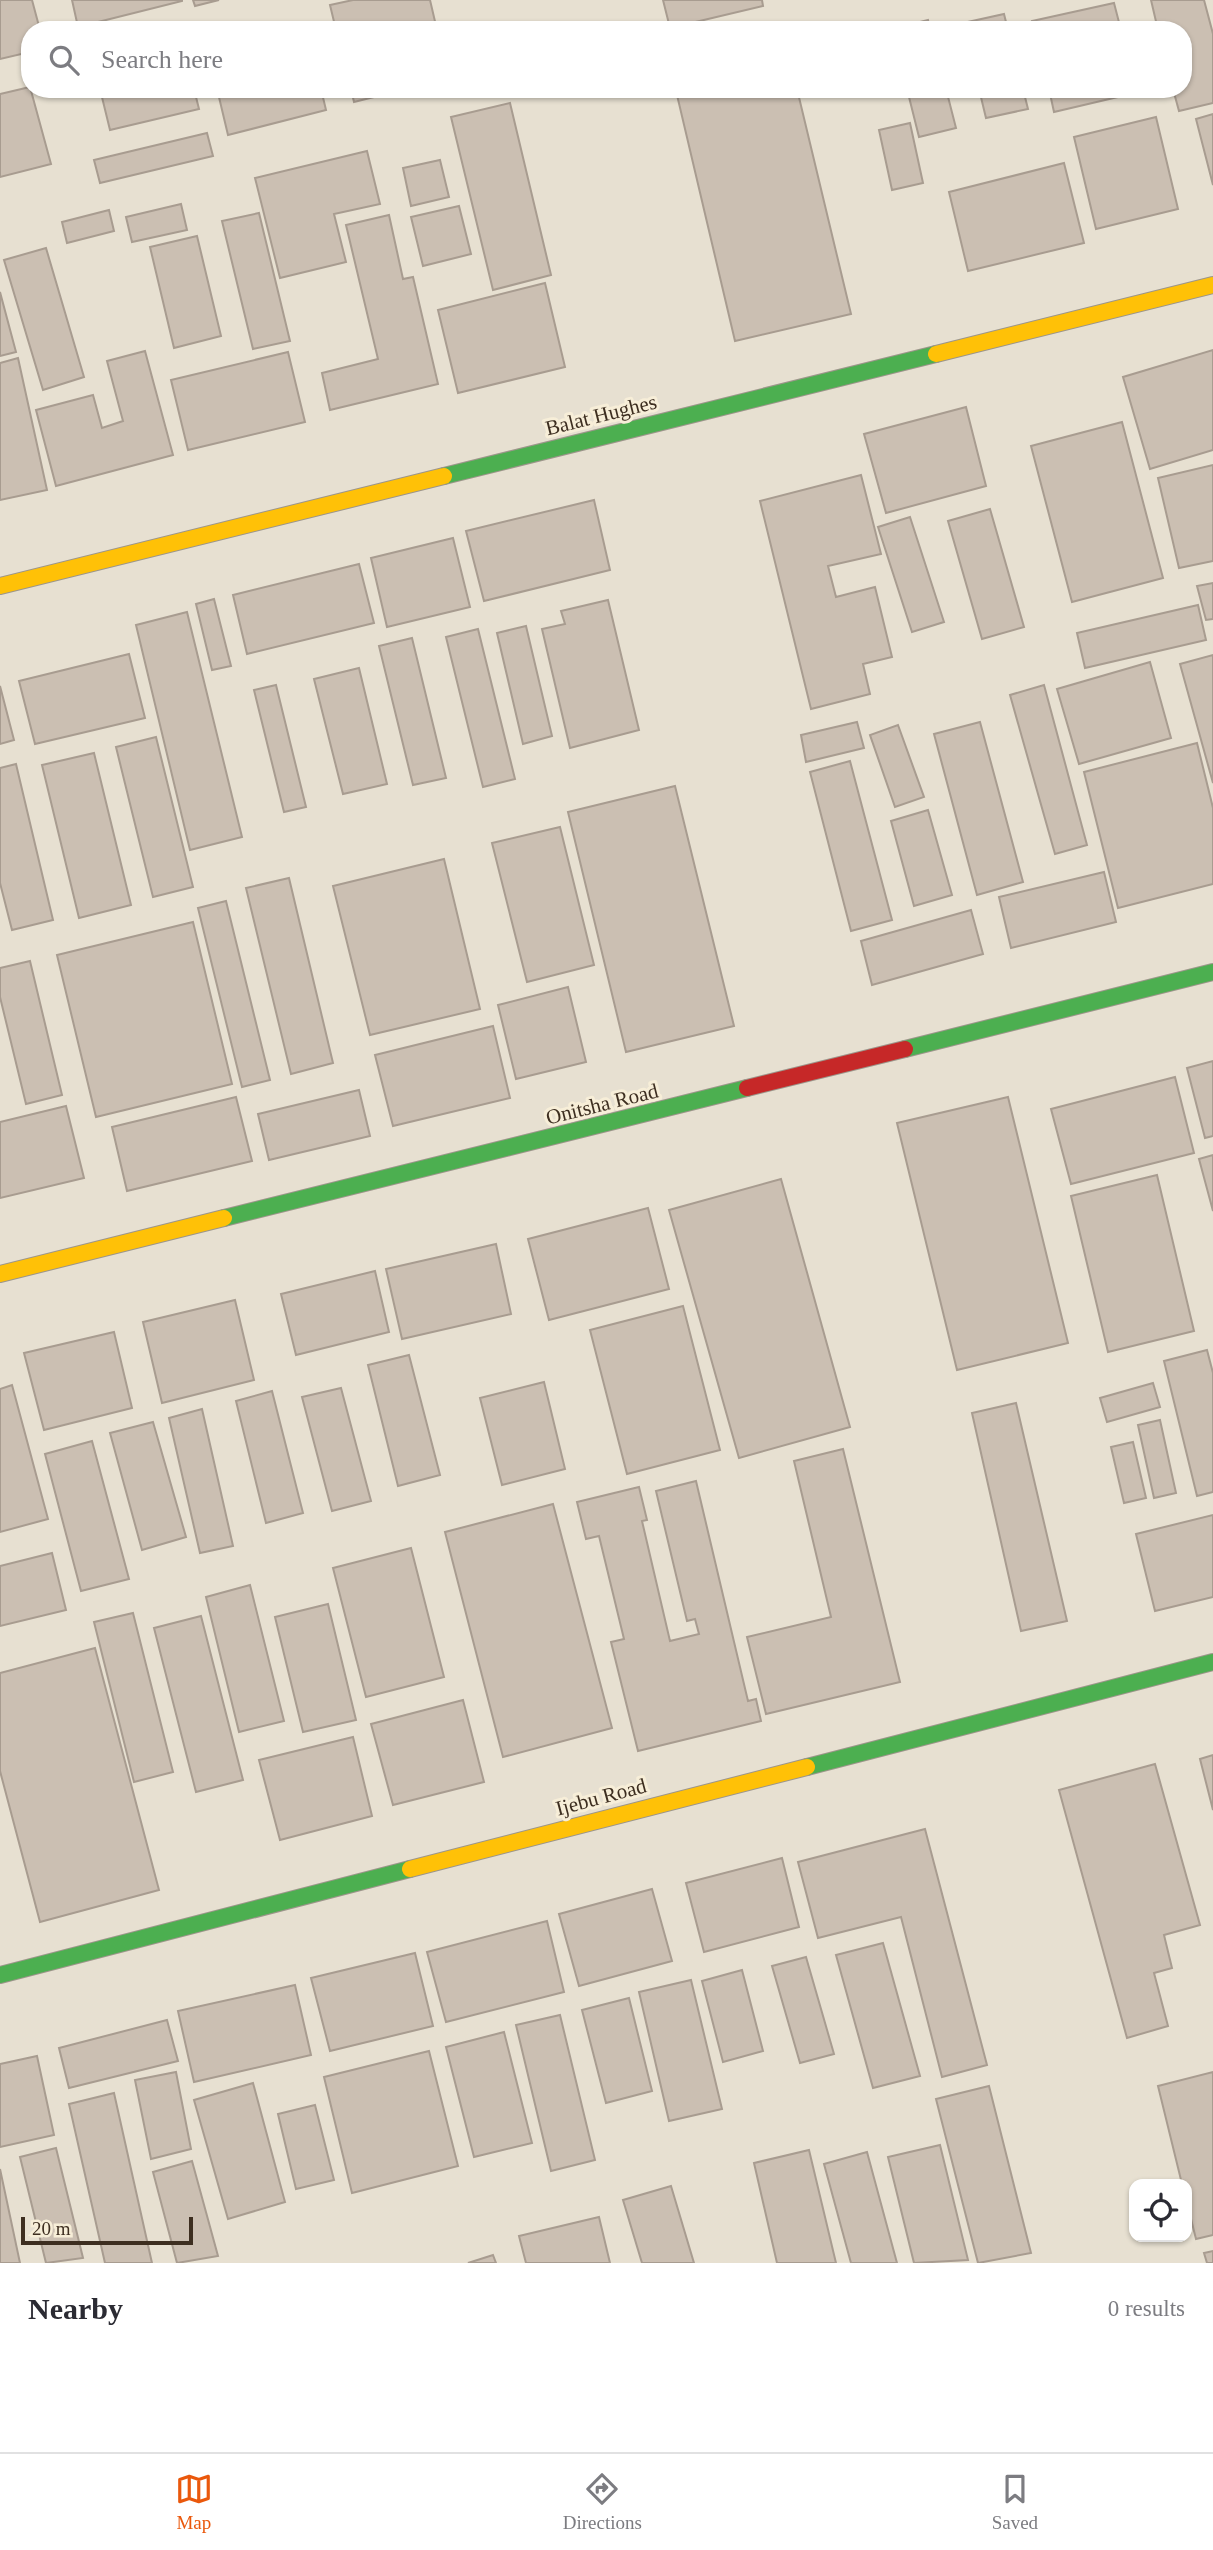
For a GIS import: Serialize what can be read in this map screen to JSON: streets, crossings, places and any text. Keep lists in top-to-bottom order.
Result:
{
  "streets": {
    "street": ["Balat Hughes", "Onitsha Road", "Ijebu Road"]
  },
  "scale_bar": "20 m",
  "page": {
    "search": "Search here",
    "scale": "20 m",
    "heading": ["Nearby", "0 results"],
    "nav": ["Map", "Directions", "Saved"]
  }
}
